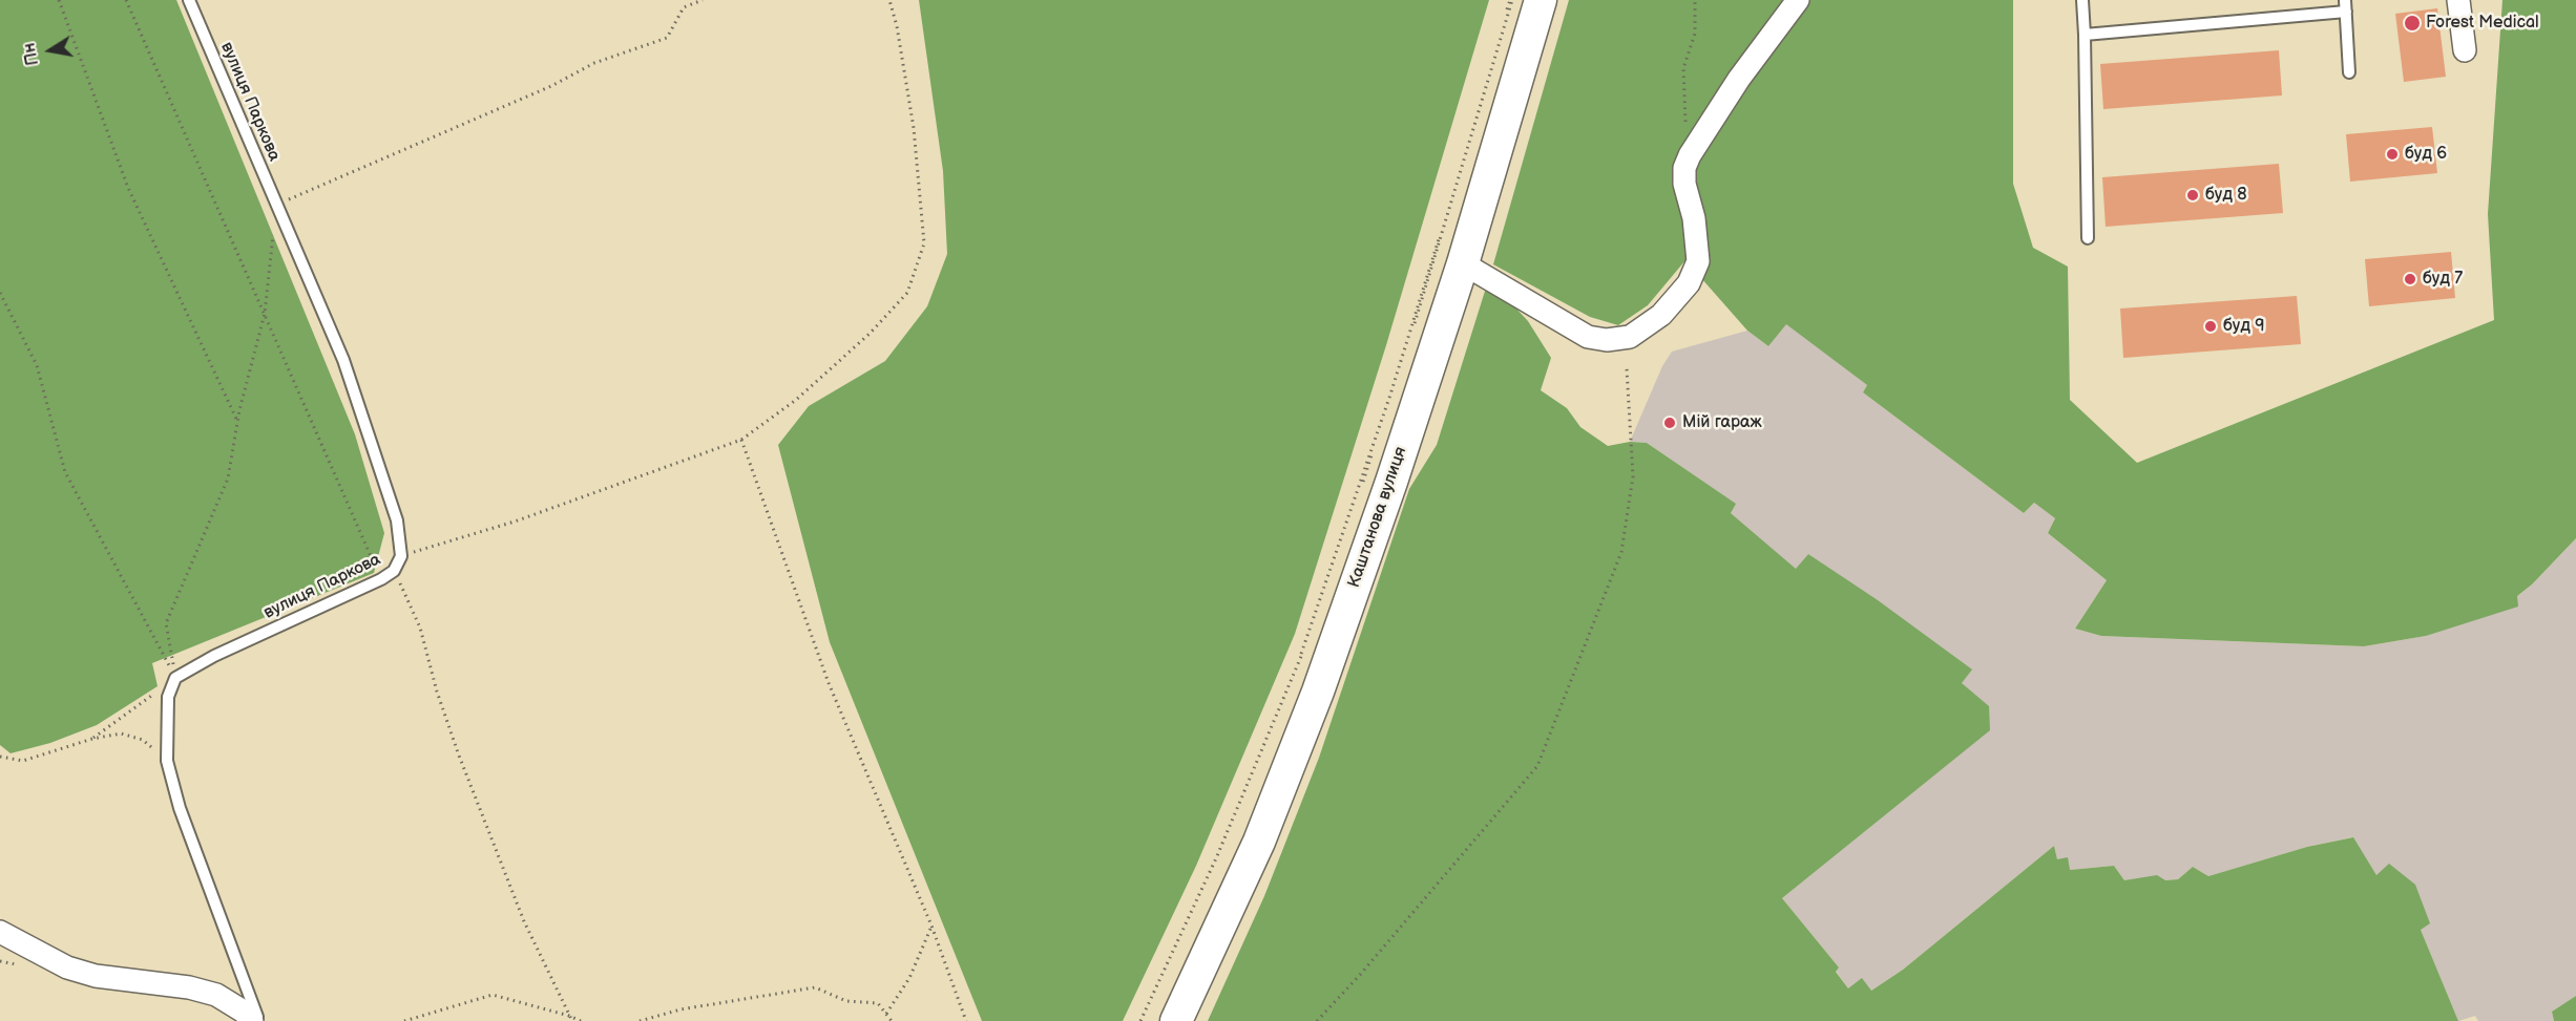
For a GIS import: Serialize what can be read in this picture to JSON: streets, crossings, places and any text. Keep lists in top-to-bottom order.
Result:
{
  "streets": {
    "main road": ["Каштанова вулиця"],
    "lane": ["вулиця Паркова"]
  },
  "places": [
    "Forest Medical",
    "буд 6",
    "буд 8",
    "буд 7",
    "буд 9",
    "Мій гараж"
  ],
  "north": "left"
}
